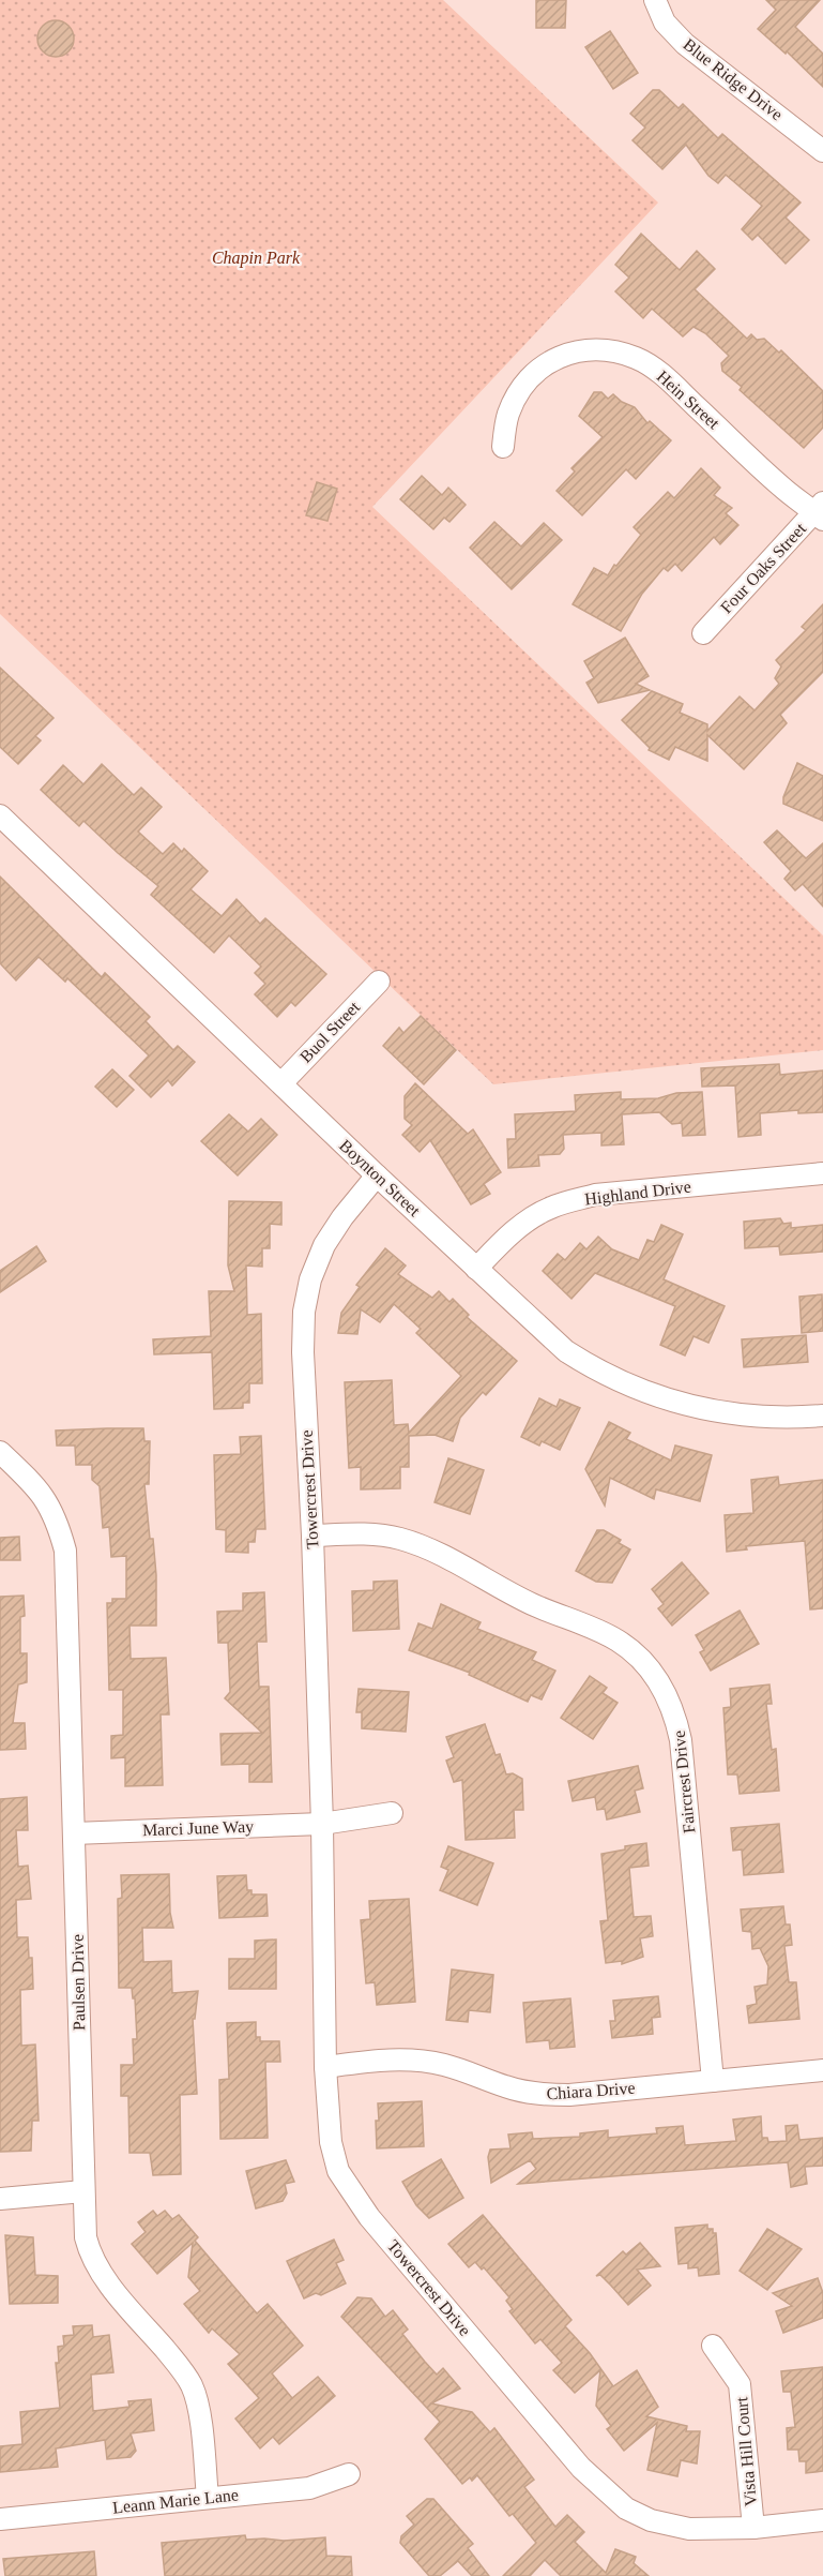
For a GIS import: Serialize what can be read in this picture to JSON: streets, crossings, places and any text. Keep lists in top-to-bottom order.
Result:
{
  "streets": {
    "street": [
      "Blue Ridge Drive",
      "Hein Street",
      "Four Oaks Street",
      "Buol Street",
      "Boynton Street",
      "Highland Drive",
      "Towercrest Drive",
      "Faircrest Drive",
      "Marci June Way",
      "Paulsen Drive",
      "Chiara Drive",
      "Vista Hill Court",
      "Leann Marie Lane"
    ]
  },
  "crossings": [
    ["Hein Street", "Four Oaks Street"],
    ["Buol Street", "Boynton Street"],
    ["Boynton Street", "Highland Drive"],
    ["Boynton Street", "Towercrest Drive"],
    ["Towercrest Drive", "Faircrest Drive"],
    ["Towercrest Drive", "Marci June Way"],
    ["Towercrest Drive", "Chiara Drive"],
    ["Towercrest Drive", "Vista Hill Court"],
    ["Faircrest Drive", "Chiara Drive"],
    ["Marci June Way", "Paulsen Drive"],
    ["Paulsen Drive", "Leann Marie Lane"]
  ],
  "parks": ["Chapin Park"]
}
